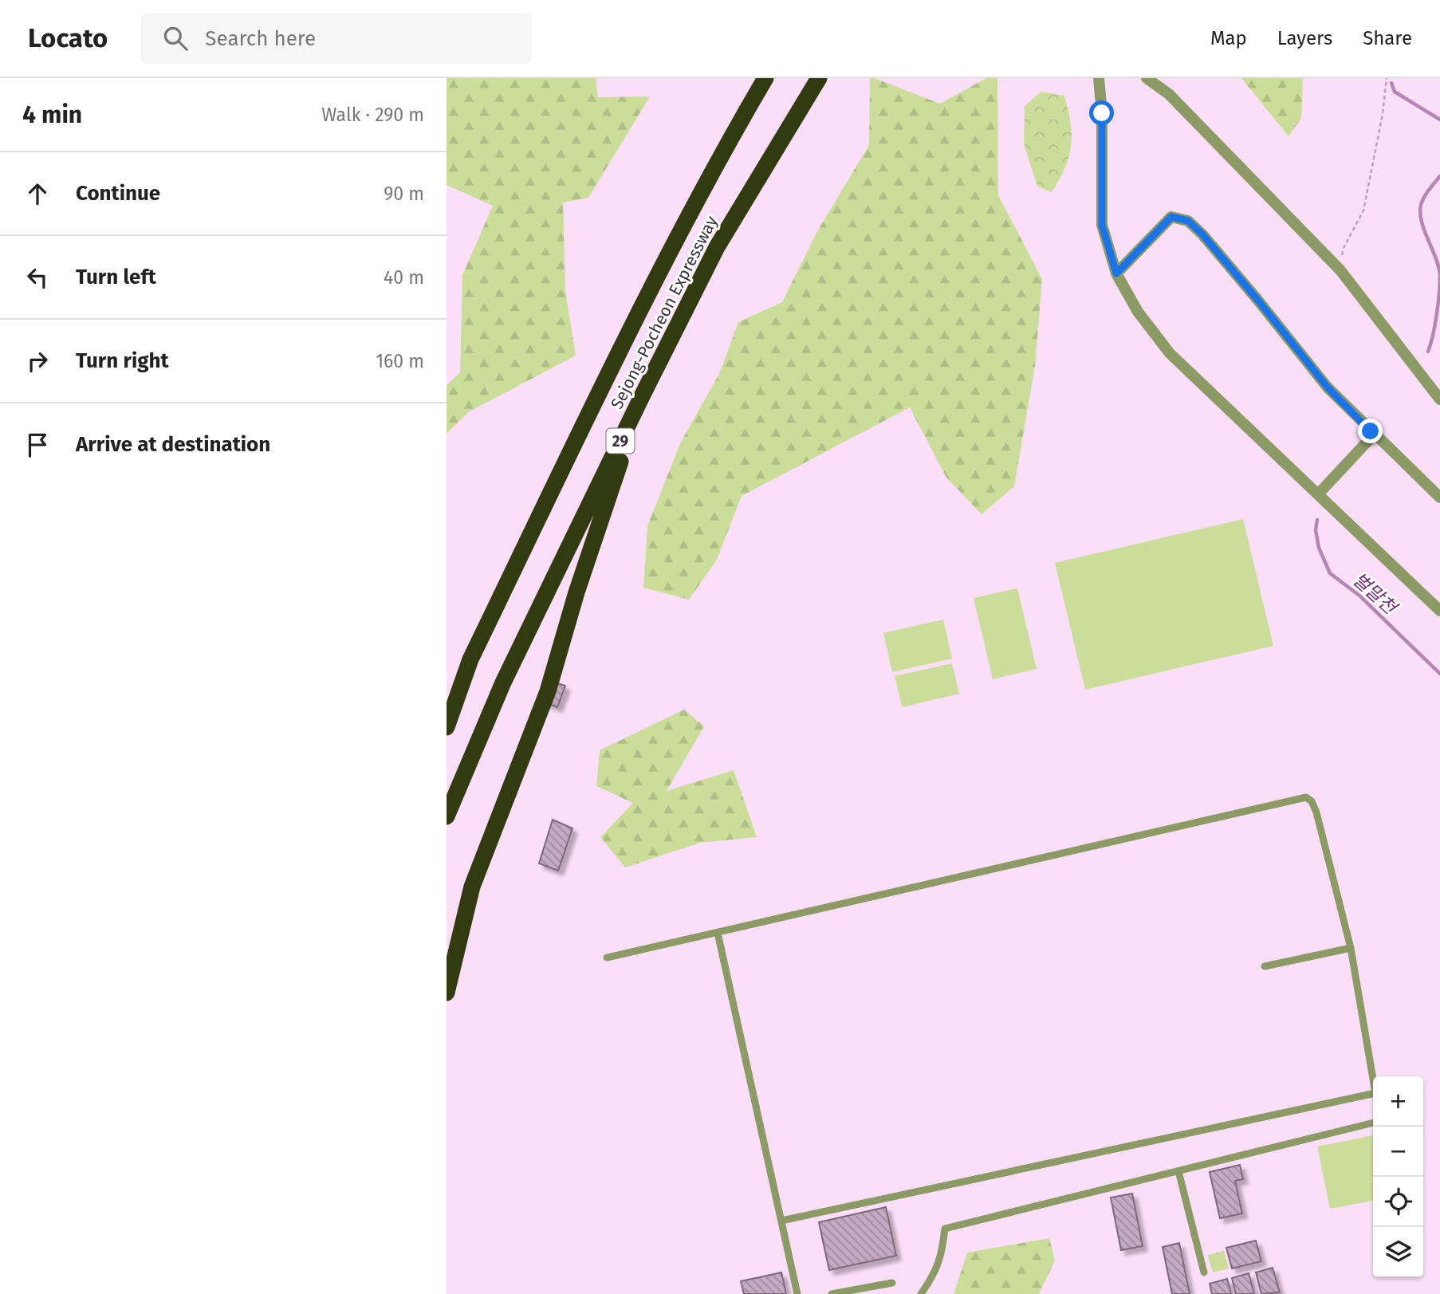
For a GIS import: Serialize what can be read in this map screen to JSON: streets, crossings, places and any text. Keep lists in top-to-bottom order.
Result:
{
  "streets": {
    "highway": ["Sejong-Pocheon Expressway", "29"]
  },
  "water": ["벌말천"],
  "page": {
    "header": "Locato",
    "search": "Search here",
    "nav": ["Map", "Layers", "Share"],
    "heading": ["4 min", "Walk · 290 m"],
    "list": [
      ["Continue", "90 m"],
      ["Turn left", "40 m"],
      ["Turn right", "160 m"],
      "Arrive at destination"
    ],
    "map_buttons": ["+", "−"]
  }
}
